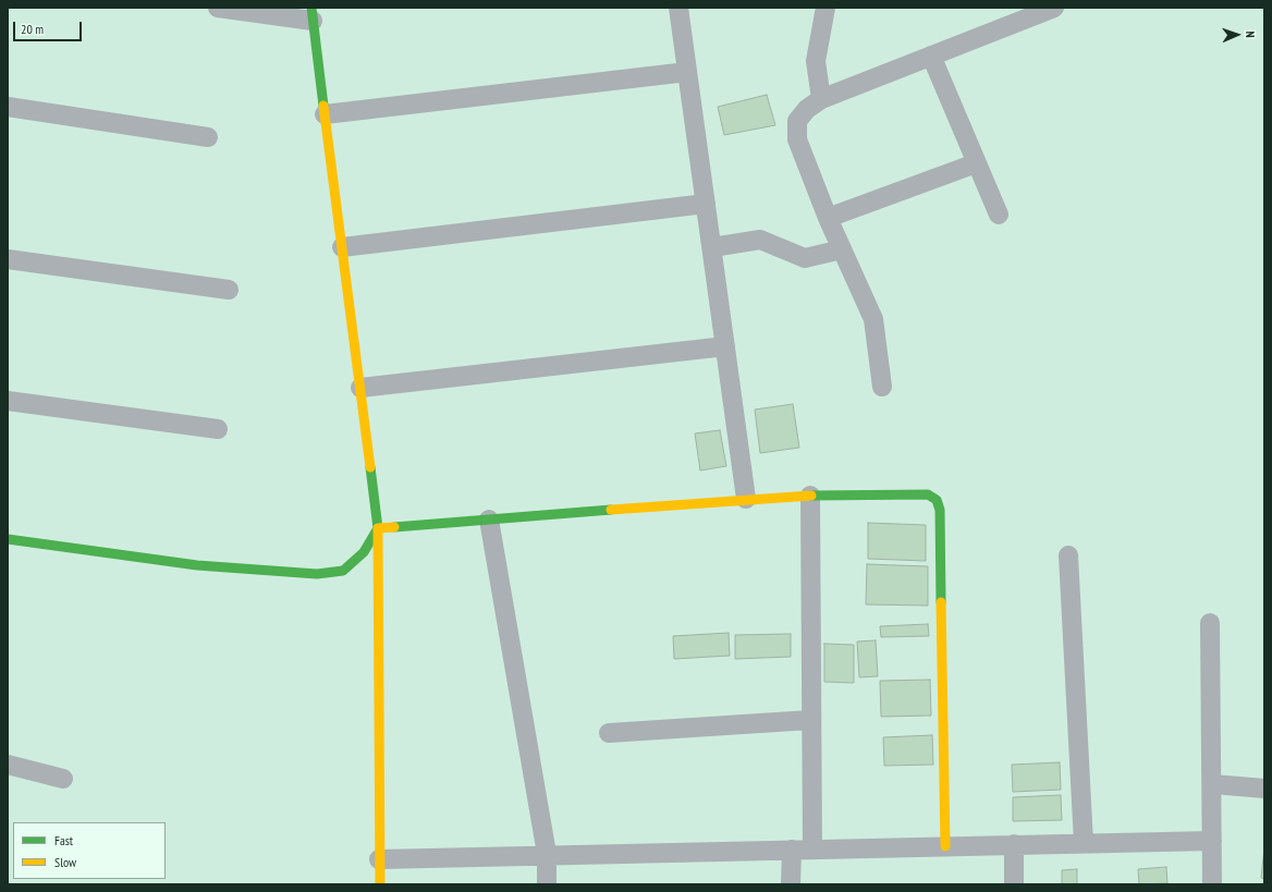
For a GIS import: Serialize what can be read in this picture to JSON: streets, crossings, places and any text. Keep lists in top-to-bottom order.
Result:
{
  "legend": ["Fast", "Slow"],
  "scale_bar": "20 m",
  "north": "right"
}
